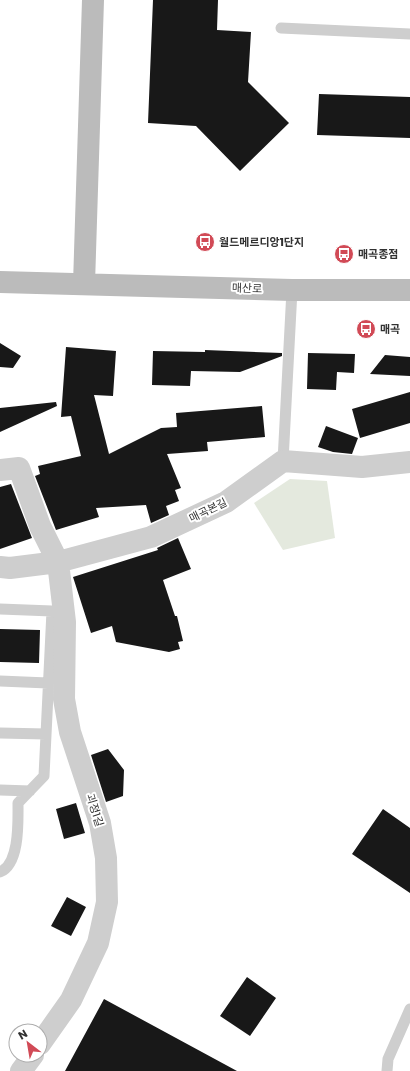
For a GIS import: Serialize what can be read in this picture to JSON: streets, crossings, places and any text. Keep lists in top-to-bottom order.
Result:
{
  "streets": {
    "street": ["매산로", "매곡본길", "괴정1길"]
  },
  "crossings": [
    ["매곡본길", "괴정1길"]
  ],
  "places": {
    "bus stop": ["월드메르디앙1단지", "매곡종점", "매곡"]
  },
  "north": "top left"
}
